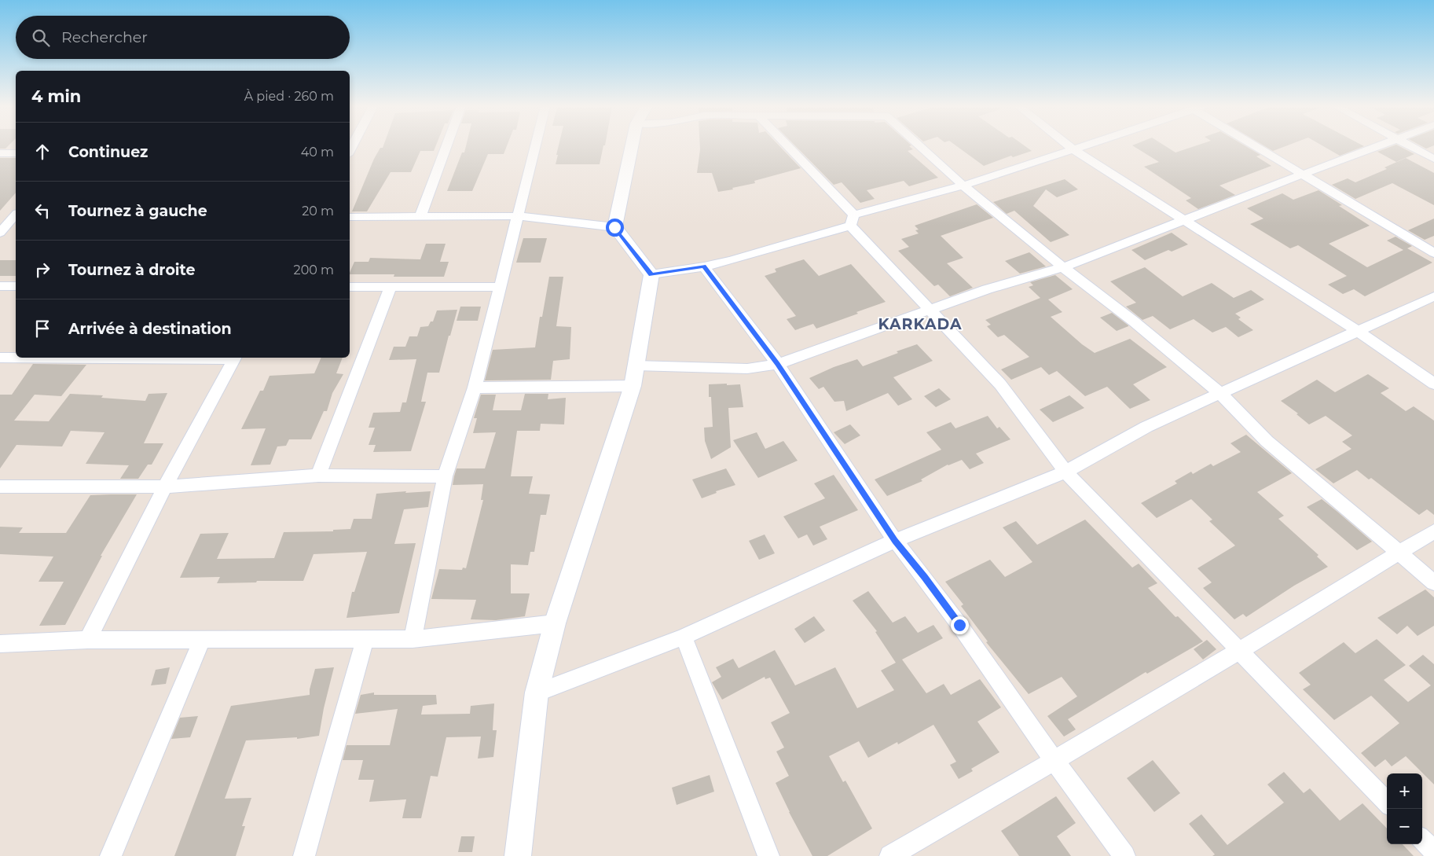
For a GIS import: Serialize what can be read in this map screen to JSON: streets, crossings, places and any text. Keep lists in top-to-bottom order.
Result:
{
  "districts": ["KARKADA"],
  "page": {
    "search": "Rechercher",
    "heading": ["4 min", "À pied · 260 m"],
    "list": [
      ["Continuez", "40 m"],
      ["Tournez à gauche", "20 m"],
      ["Tournez à droite", "200 m"],
      "Arrivée à destination"
    ],
    "map_buttons": ["+", "−"]
  }
}
